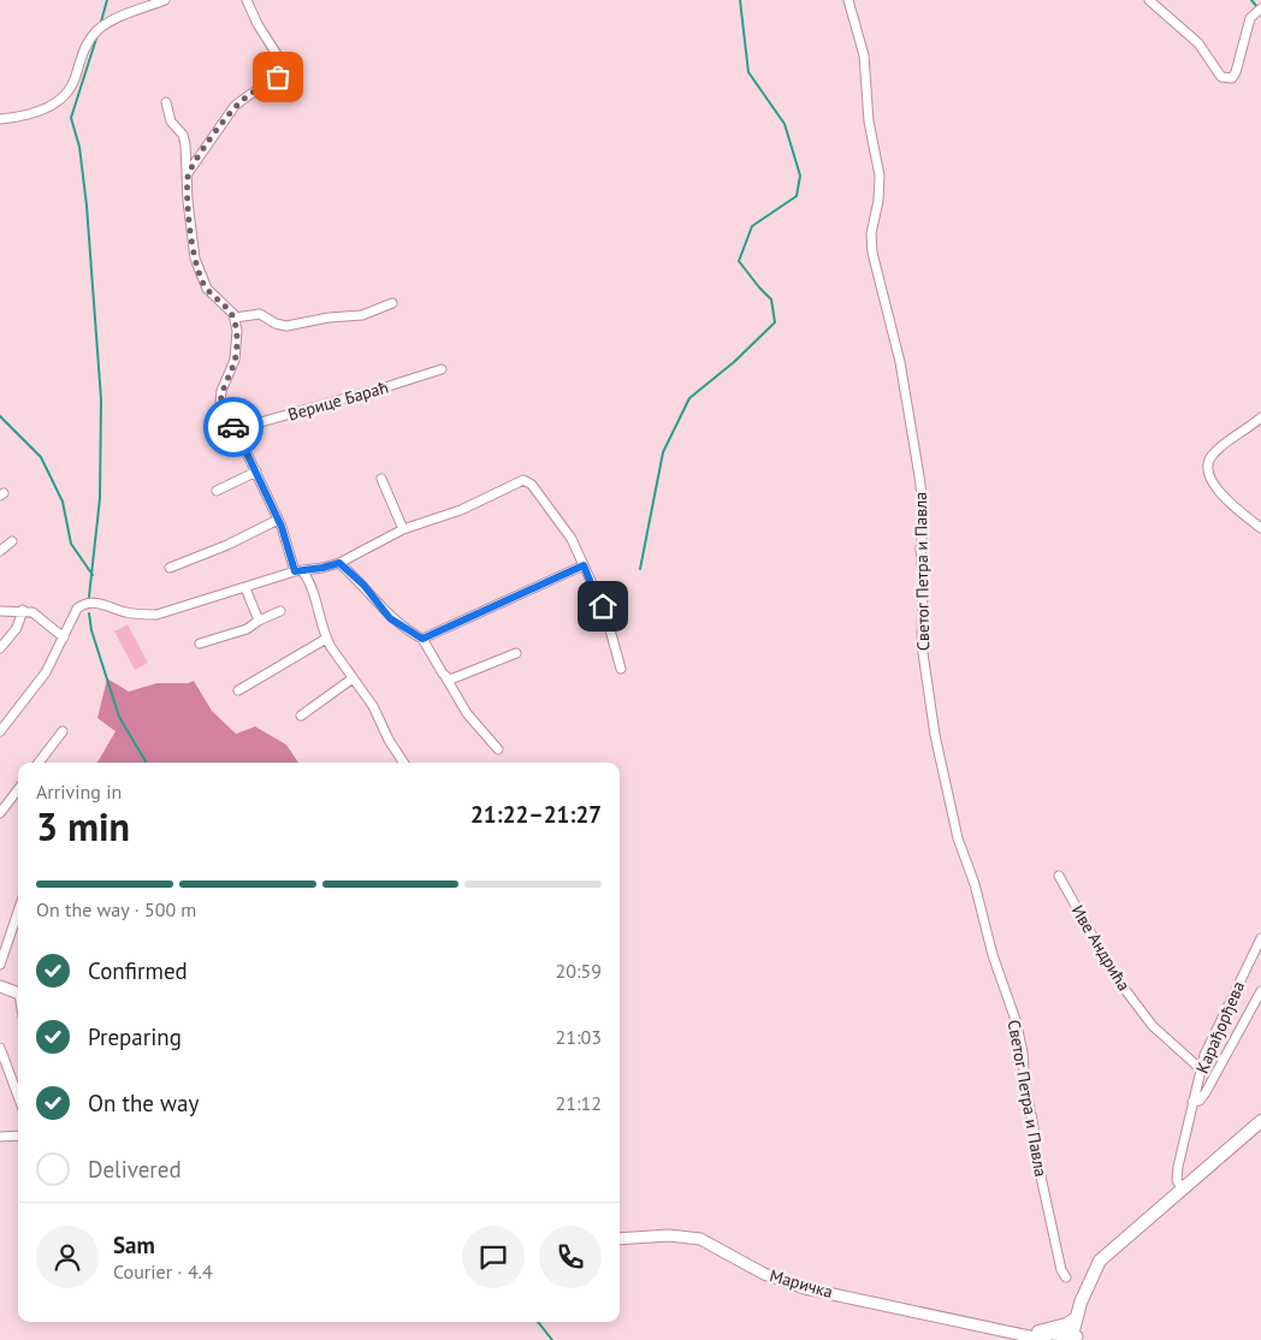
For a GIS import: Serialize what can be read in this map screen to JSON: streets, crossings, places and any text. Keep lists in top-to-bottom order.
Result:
{
  "streets": {
    "street": [
      "Верице Бараћ",
      "Светог Петра и Павла",
      "Иве Андрића",
      "Карађорђева",
      "Маричка"
    ]
  },
  "crossings": [
    ["Иве Андрића", "Карађорђева"]
  ],
  "page": {
    "heading": ["3 min", "Arriving in", "21:22–21:27"],
    "panel": ["Sam", "Courier · 4.4"],
    "bar": "On the way · 500 m",
    "list": [
      ["Confirmed", "20:59"],
      ["Preparing", "21:03"],
      ["On the way", "21:12"],
      "Delivered"
    ]
  }
}
